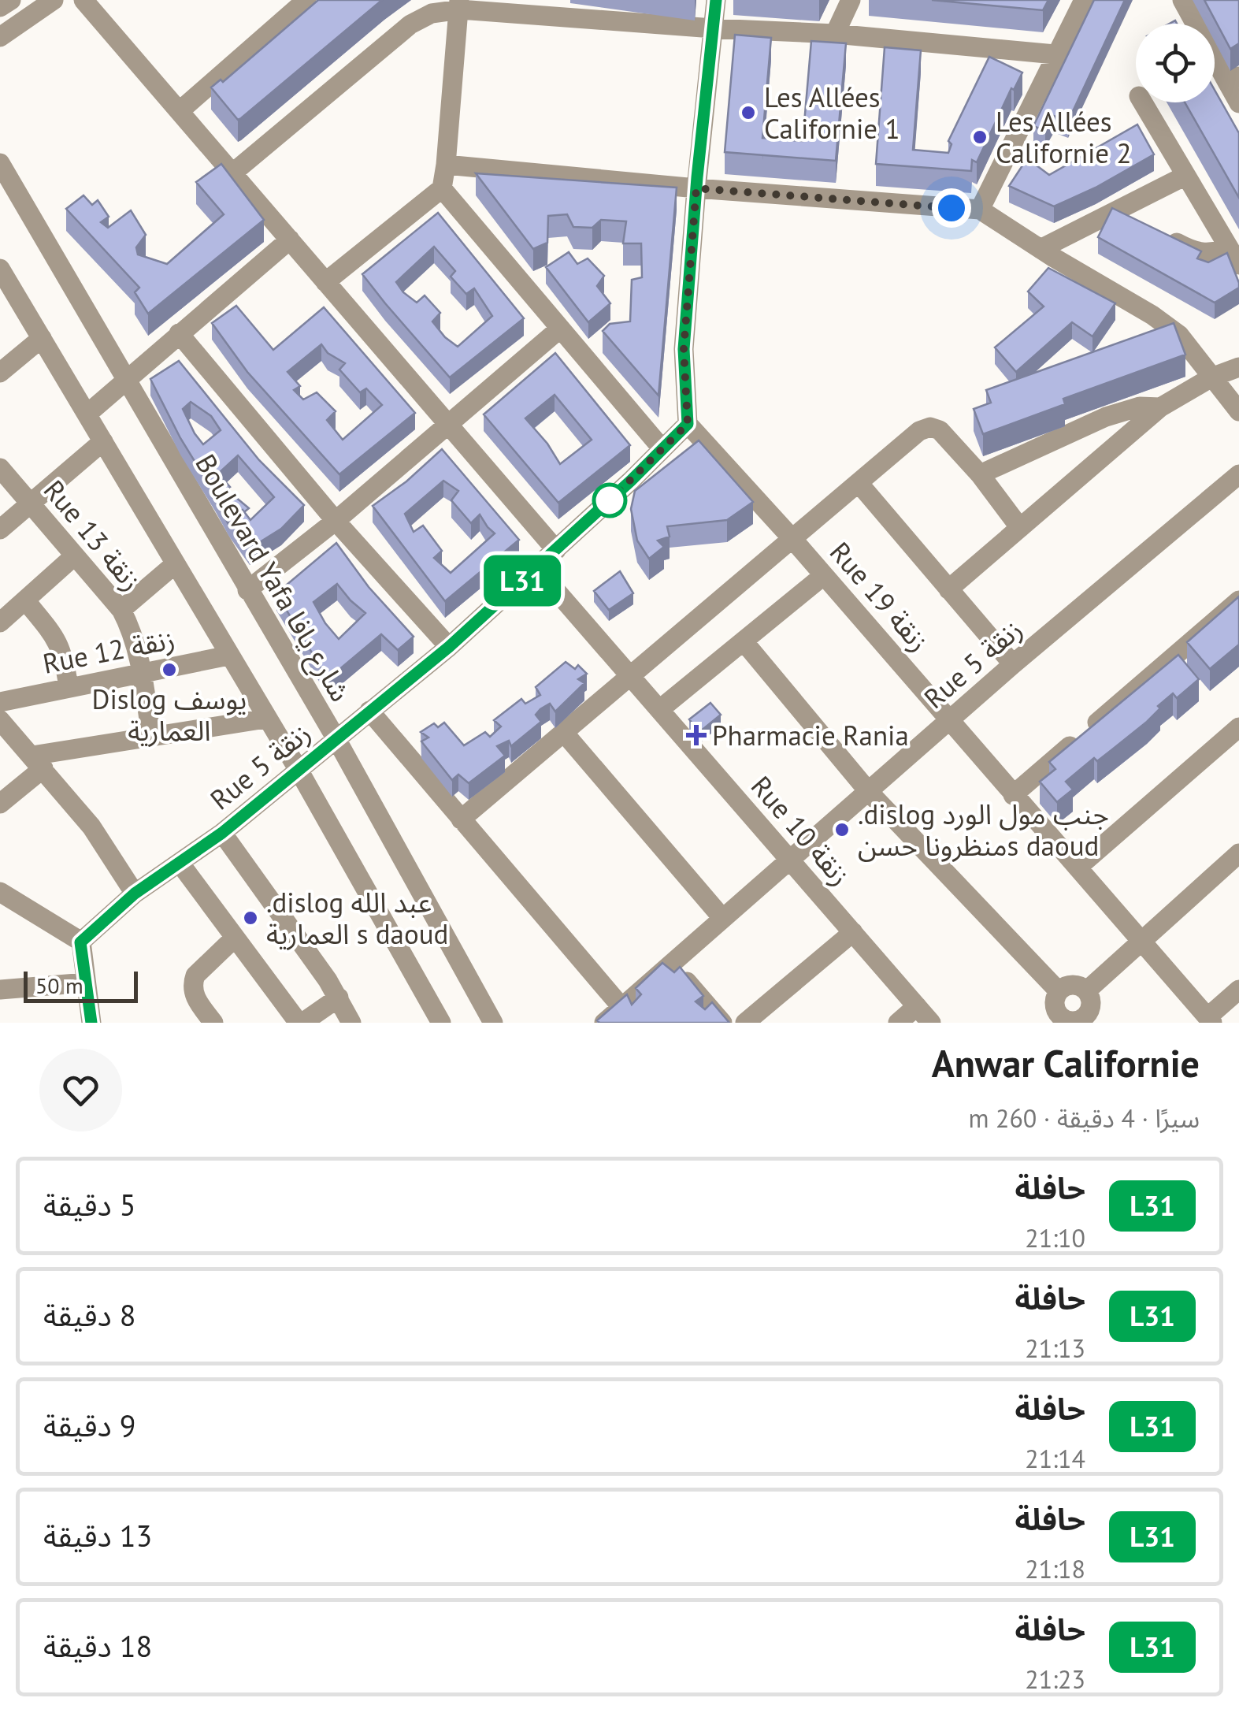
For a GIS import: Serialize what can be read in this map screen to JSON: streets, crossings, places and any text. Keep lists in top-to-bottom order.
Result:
{
  "streets": {
    "street": [
      "Rue 13 زنقة",
      "Boulevard Yafa شارع يافا",
      "Rue 19 زنقة",
      "Rue 12 زنقة",
      "Rue 5 زنقة",
      "Rue 10 زنقة"
    ]
  },
  "crossings": [
    ["Rue 13 زنقة", "Rue 12 زنقة"],
    ["Boulevard Yafa شارع يافا", "Rue 5 زنقة"],
    ["Rue 19 زنقة", "Rue 5 زنقة"],
    ["Rue 5 زنقة", "Rue 10 زنقة"]
  ],
  "places": {
    "other": [
      "Les Allées Californie 1",
      "Les Allées Californie 2",
      "Dislog يوسف العمارية",
      ".dislog جنب مول الورد منظرونا حسنs daoud",
      ".dislog عبد الله العمارية s daoud"
    ],
    "health": ["Pharmacie Rania"]
  },
  "lines": ["bus line L31"],
  "scale_bar": "50 m",
  "page": {
    "on_map": "L31",
    "scale": "50 m",
    "heading": ["Anwar Californie", "سيرًا · 4 دقيقة · 260 m"],
    "list": [
      {
        "mark": "L31",
        "name": "حافلة",
        "note": "21:10",
        "value": "5 دقيقة"
      },
      {
        "mark": "L31",
        "name": "حافلة",
        "note": "21:13",
        "value": "8 دقيقة"
      },
      {
        "mark": "L31",
        "name": "حافلة",
        "note": "21:14",
        "value": "9 دقيقة"
      },
      {
        "mark": "L31",
        "name": "حافلة",
        "note": "21:18",
        "value": "13 دقيقة"
      },
      {
        "mark": "L31",
        "name": "حافلة",
        "note": "21:23",
        "value": "18 دقيقة"
      }
    ]
  }
}
